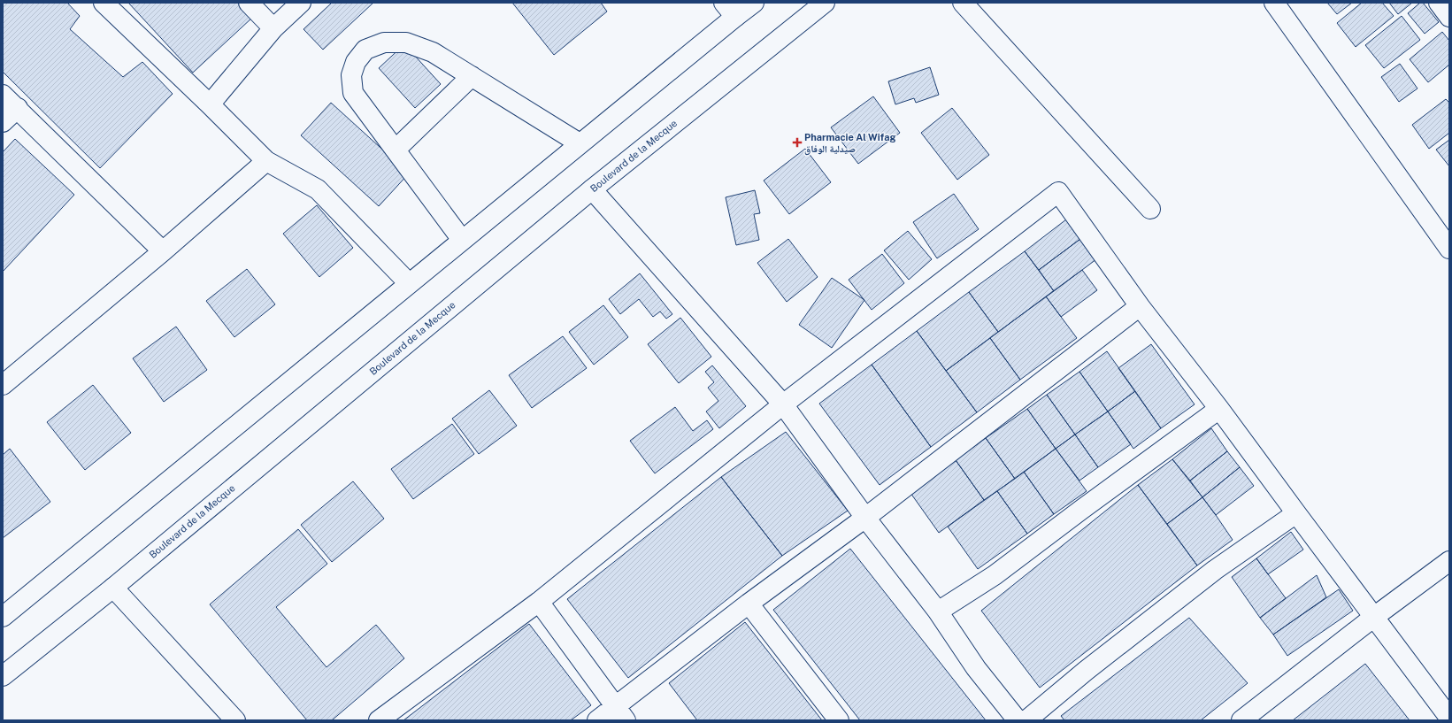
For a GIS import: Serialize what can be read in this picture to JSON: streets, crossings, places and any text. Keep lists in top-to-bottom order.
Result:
{
  "streets": {
    "street": ["Boulevard de la Mecque"]
  },
  "places": {
    "health": ["Pharmacie Al Wifag صيدلية الوفاق"]
  }
}
